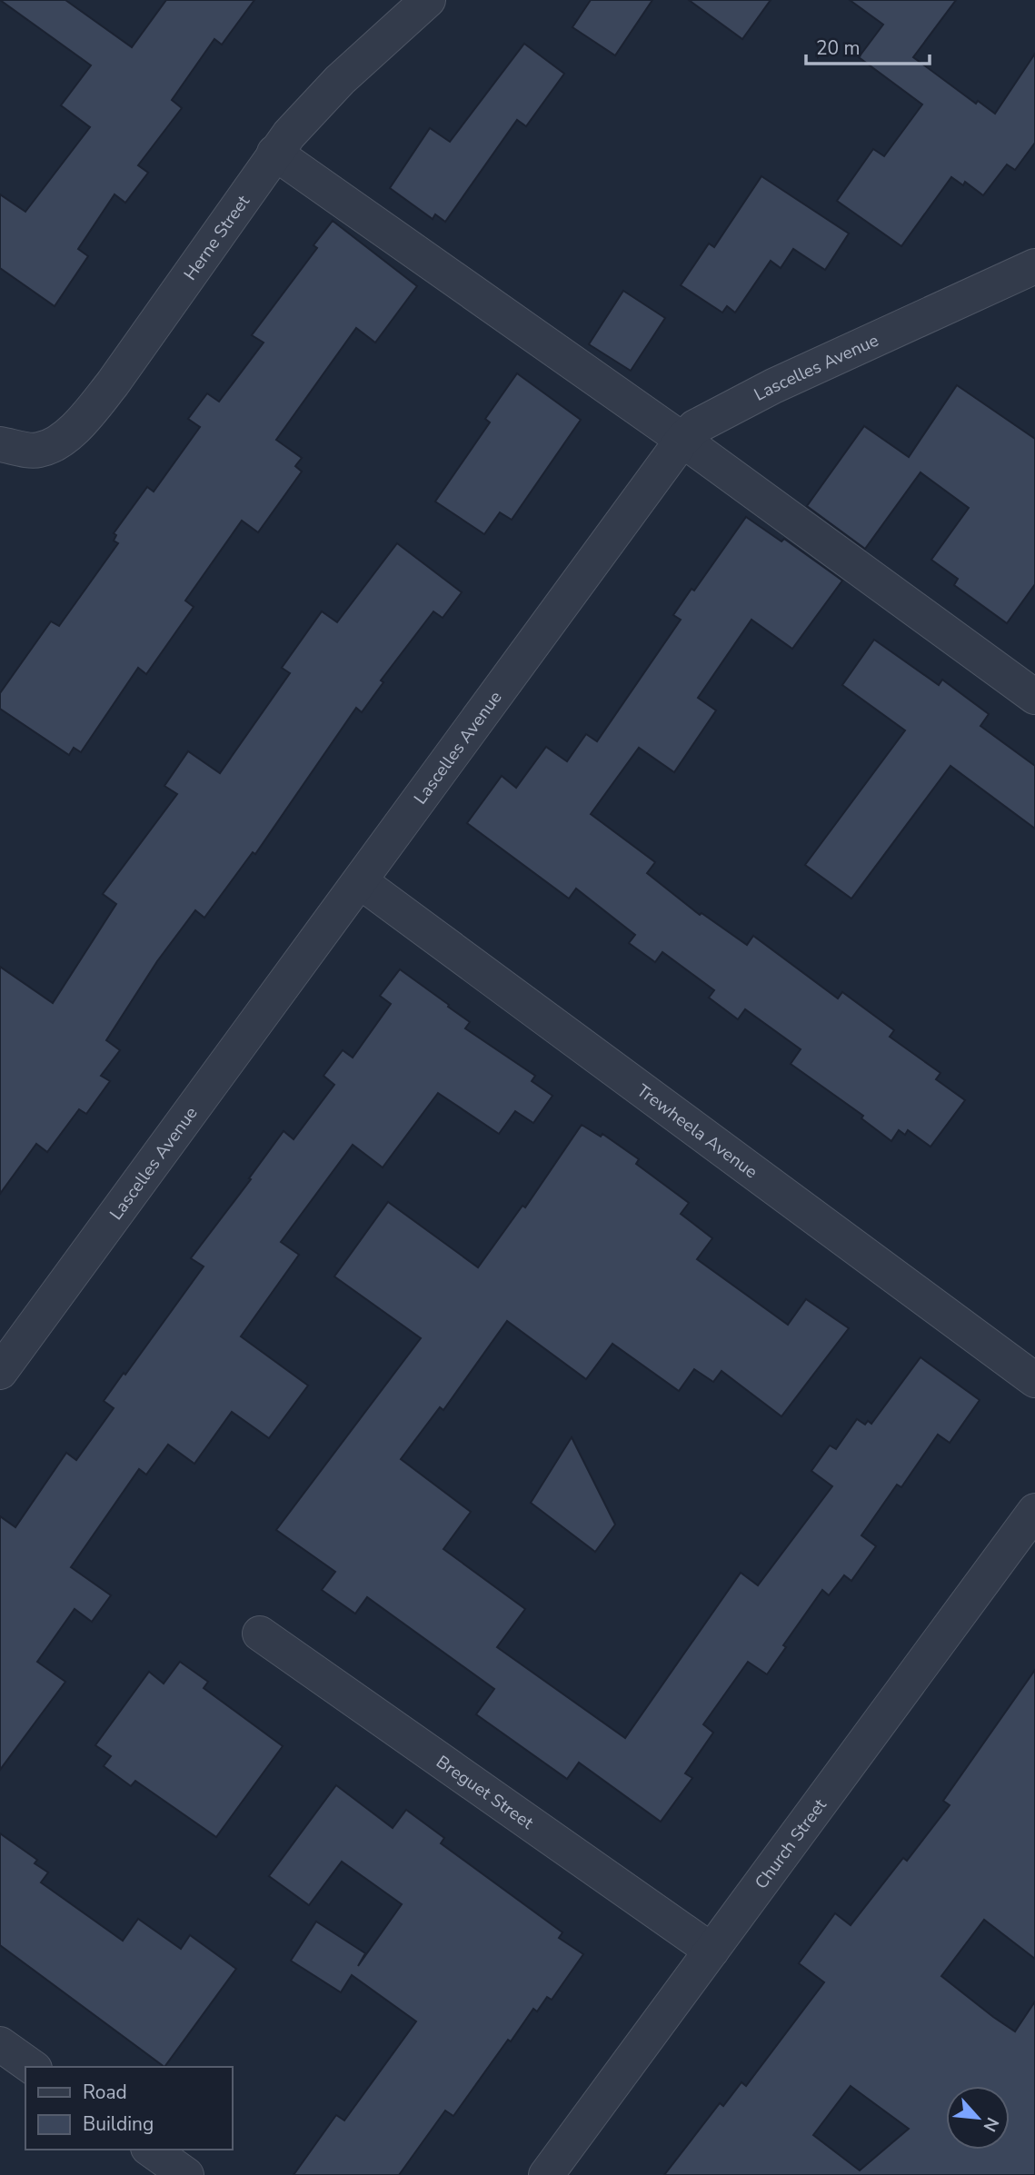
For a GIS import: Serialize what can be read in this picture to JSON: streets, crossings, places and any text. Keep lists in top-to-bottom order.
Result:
{
  "streets": {
    "street": [
      "Herne Street",
      "Lascelles Avenue",
      "Trewheela Avenue",
      "Breguet Street",
      "Church Street"
    ]
  },
  "crossings": [
    ["Lascelles Avenue", "Trewheela Avenue"],
    ["Breguet Street", "Church Street"]
  ],
  "legend": ["Road", "Building"],
  "scale_bar": "20 m",
  "north": "bottom right"
}
